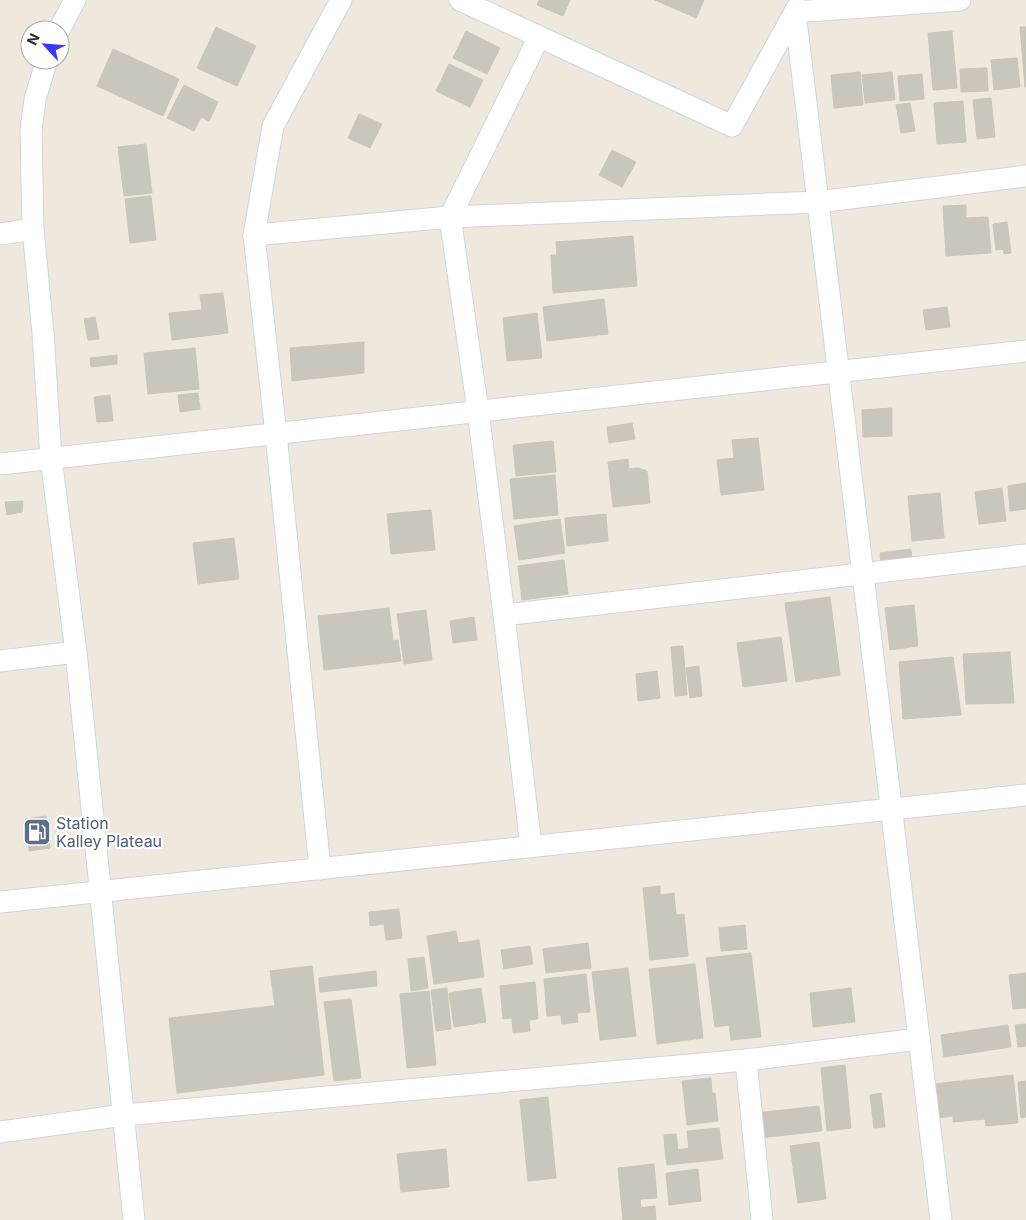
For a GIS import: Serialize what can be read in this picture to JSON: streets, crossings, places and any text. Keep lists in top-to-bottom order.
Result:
{
  "places": {
    "fuel station": ["Station Kalley Plateau"]
  },
  "north": "top left"
}
